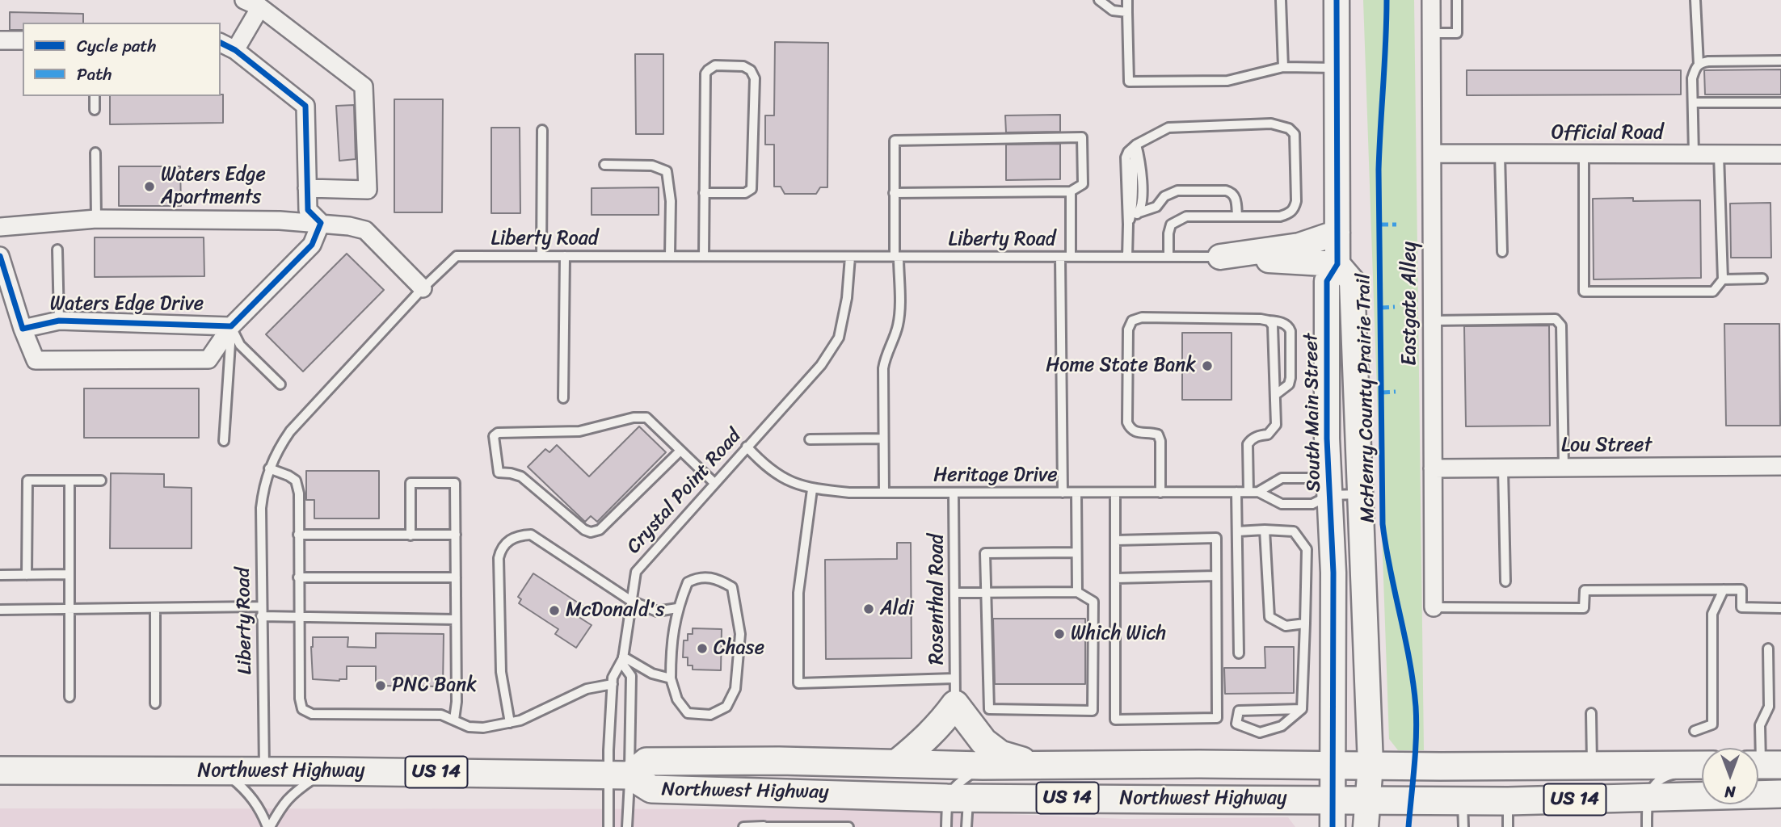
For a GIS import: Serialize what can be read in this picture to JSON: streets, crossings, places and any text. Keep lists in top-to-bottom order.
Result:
{
  "streets": {
    "main road": ["Northwest Highway", "US 14"],
    "street": [
      "Official Road",
      "Eastgate Alley",
      "Waters Edge Drive",
      "South Main Street",
      "Lou Street"
    ],
    "lane": [
      "Liberty Road",
      "Heritage Drive",
      "Crystal Point Road",
      "Rosenthal Road"
    ],
    "cycle path": ["McHenry County Prairie Trail"]
  },
  "crossings": [
    ["Official Road", "Eastgate Alley"],
    ["Liberty Road", "Crystal Point Road"],
    ["Liberty Road", "Northwest Highway"],
    ["Eastgate Alley", "Lou Street"],
    ["South Main Street", "Heritage Drive"],
    ["South Main Street", "Northwest Highway"],
    ["Heritage Drive", "Crystal Point Road"],
    ["Heritage Drive", "Rosenthal Road"],
    ["Crystal Point Road", "Northwest Highway"]
  ],
  "places": [
    "Waters Edge Apartments",
    "Home State Bank",
    "Aldi",
    "McDonald's",
    "Which Wich",
    "Chase",
    "PNC Bank"
  ],
  "legend": ["Cycle path", "Path"],
  "north": "bottom"
}
